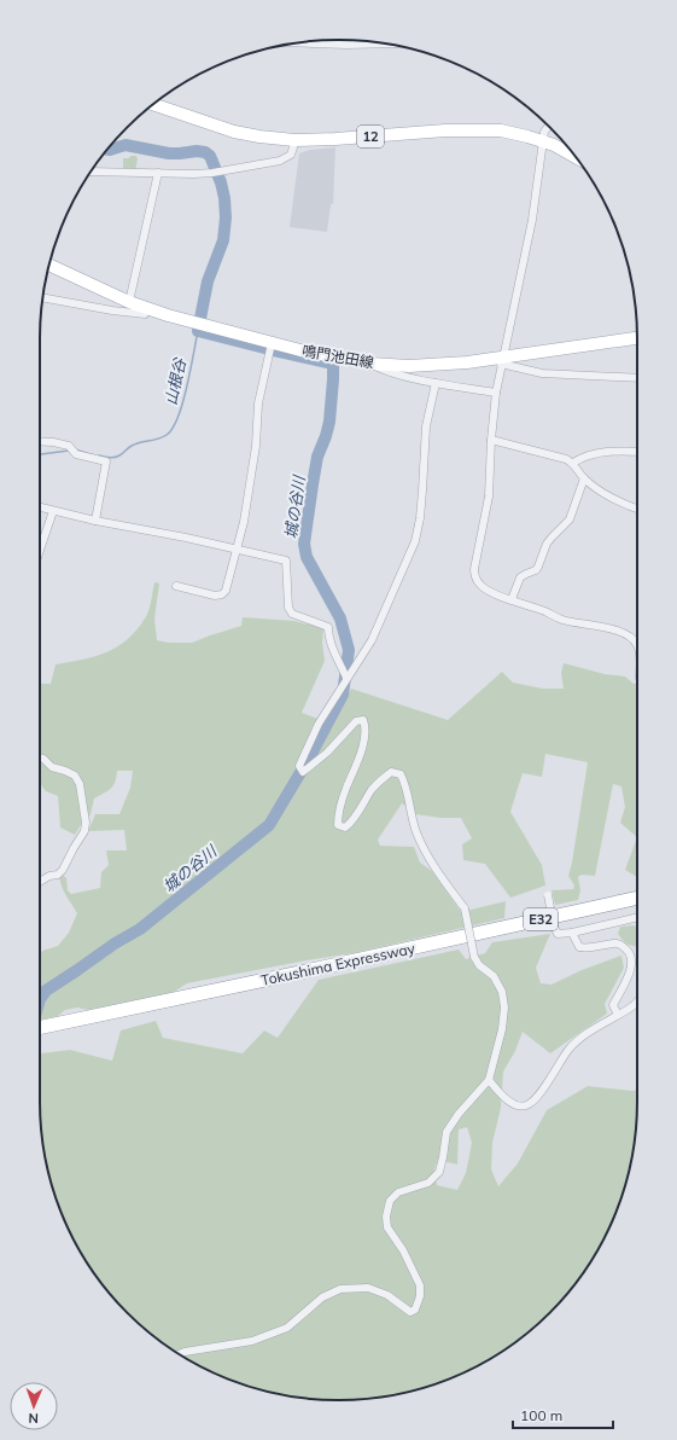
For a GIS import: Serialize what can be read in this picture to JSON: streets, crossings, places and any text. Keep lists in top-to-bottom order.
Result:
{
  "streets": {
    "highway": ["E32", "Tokushima Expressway"],
    "main road": ["12", "鳴門池田線"]
  },
  "water": ["山根谷", "城の谷川"],
  "scale_bar": "100 m",
  "north": "bottom"
}
